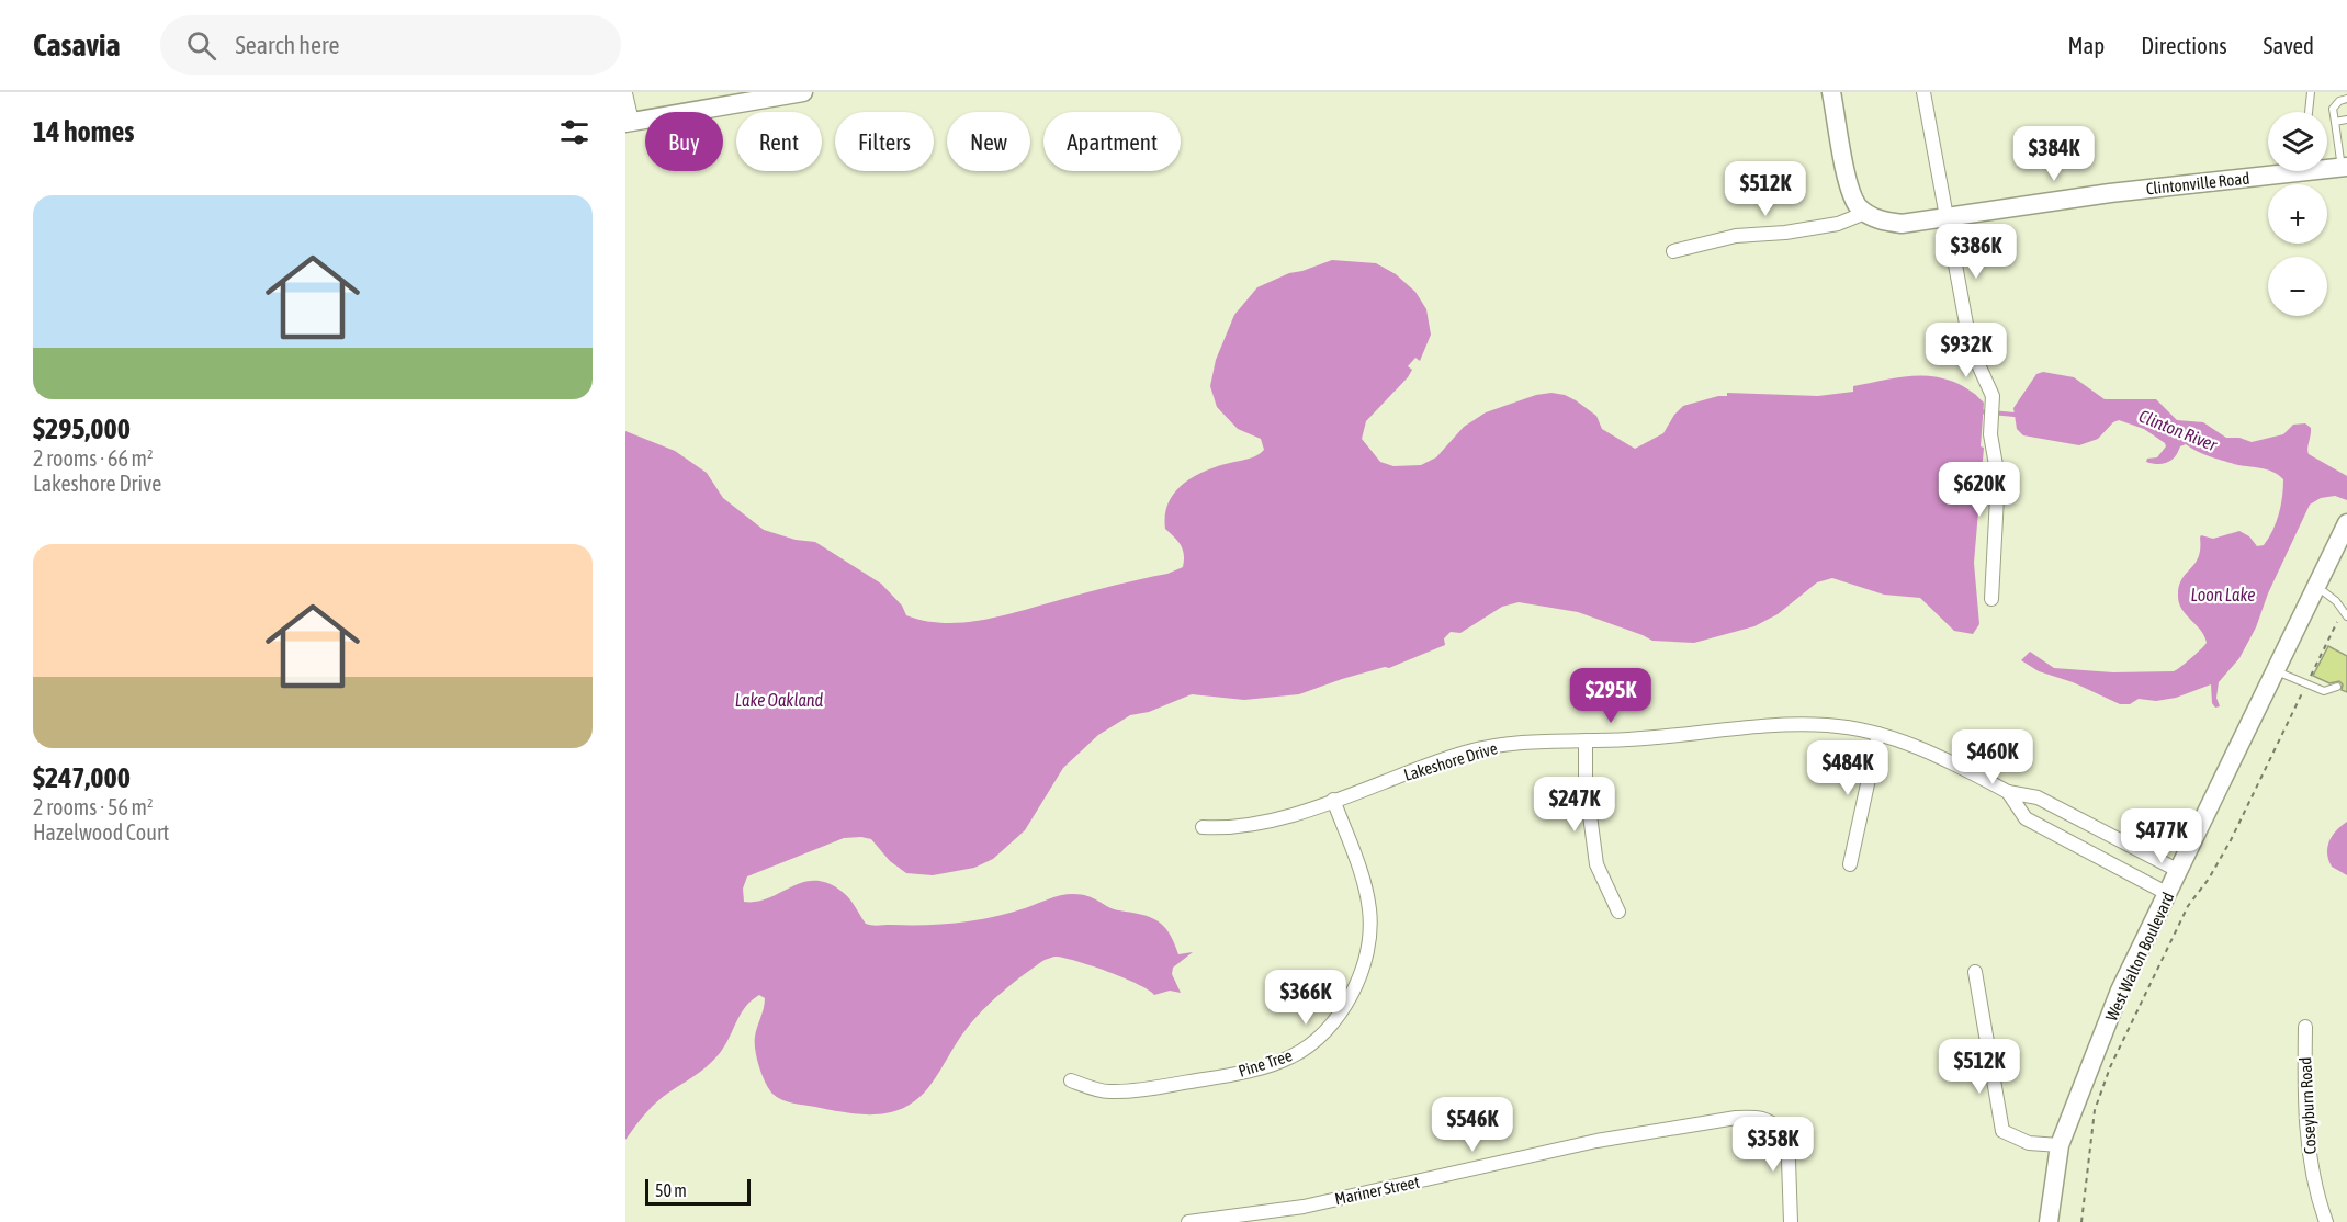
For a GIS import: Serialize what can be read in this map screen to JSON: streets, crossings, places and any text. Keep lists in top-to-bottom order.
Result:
{
  "streets": {
    "street": [
      "Clintonville Road",
      "Lakeshore Drive",
      "West Walton Boulevard",
      "Pine Tree",
      "Coseyburn Road",
      "Mariner Street"
    ]
  },
  "crossings": [
    ["Lakeshore Drive", "West Walton Boulevard"],
    ["Lakeshore Drive", "Pine Tree"]
  ],
  "water": ["Clinton River", "Loon Lake", "Lake Oakland"],
  "scale_bar": "50 m",
  "page": {
    "header": "Casavia",
    "search": "Search here",
    "nav": ["Map", "Directions", "Saved"],
    "heading": "14 homes",
    "map_buttons": ["+", "−"],
    "chip": [
      "Buy",
      "Rent",
      "Filters",
      "New",
      "Apartment"
    ],
    "price": [
      "$384K",
      "$512K",
      "$386K",
      "$932K",
      "$620K",
      "$295K",
      "$460K",
      "$484K",
      "$247K",
      "$477K",
      "$366K",
      "$512K",
      "$546K",
      "$358K"
    ],
    "list": [
      {
        "name": "$295,000",
        "note": "2 rooms · 66 m² · Lakeshore Drive"
      },
      {
        "name": "$247,000",
        "note": "2 rooms · 56 m² · Hazelwood Court"
      }
    ],
    "scale": "50 m"
  }
}
